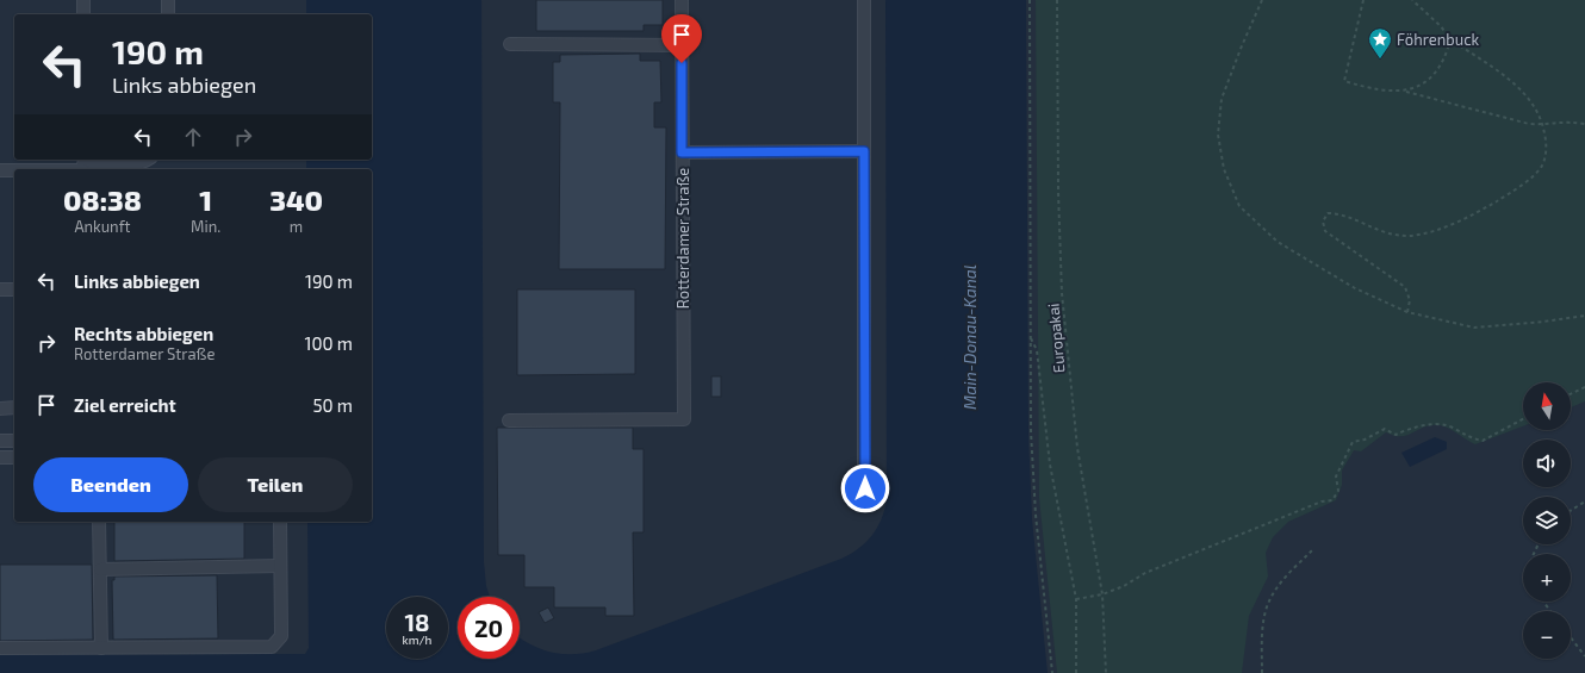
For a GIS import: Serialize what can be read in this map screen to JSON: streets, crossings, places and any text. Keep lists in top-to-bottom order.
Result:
{
  "streets": {
    "street": ["Rotterdamer Straße"],
    "path": ["Europakai"]
  },
  "water": ["Main-Donau-Kanal"],
  "places": {
    "place": ["Föhrenbuck"]
  },
  "north": "top",
  "page": {
    "turn": ["190 m", "Links abbiegen"],
    "eta": [
      "08:38",
      "Ankunft",
      "1",
      "Min.",
      "340",
      "m"
    ],
    "list": [
      {
        "name": "Links abbiegen",
        "value": "190 m"
      },
      {
        "name": "Rechts abbiegen",
        "note": "Rotterdamer Straße",
        "value": "100 m"
      },
      {
        "name": "Ziel erreicht",
        "value": "50 m"
      }
    ],
    "map_buttons": ["+", "−"],
    "buttons": ["Beenden", "Teilen"],
    "speed": "18 km/h",
    "limit": "20"
  }
}
